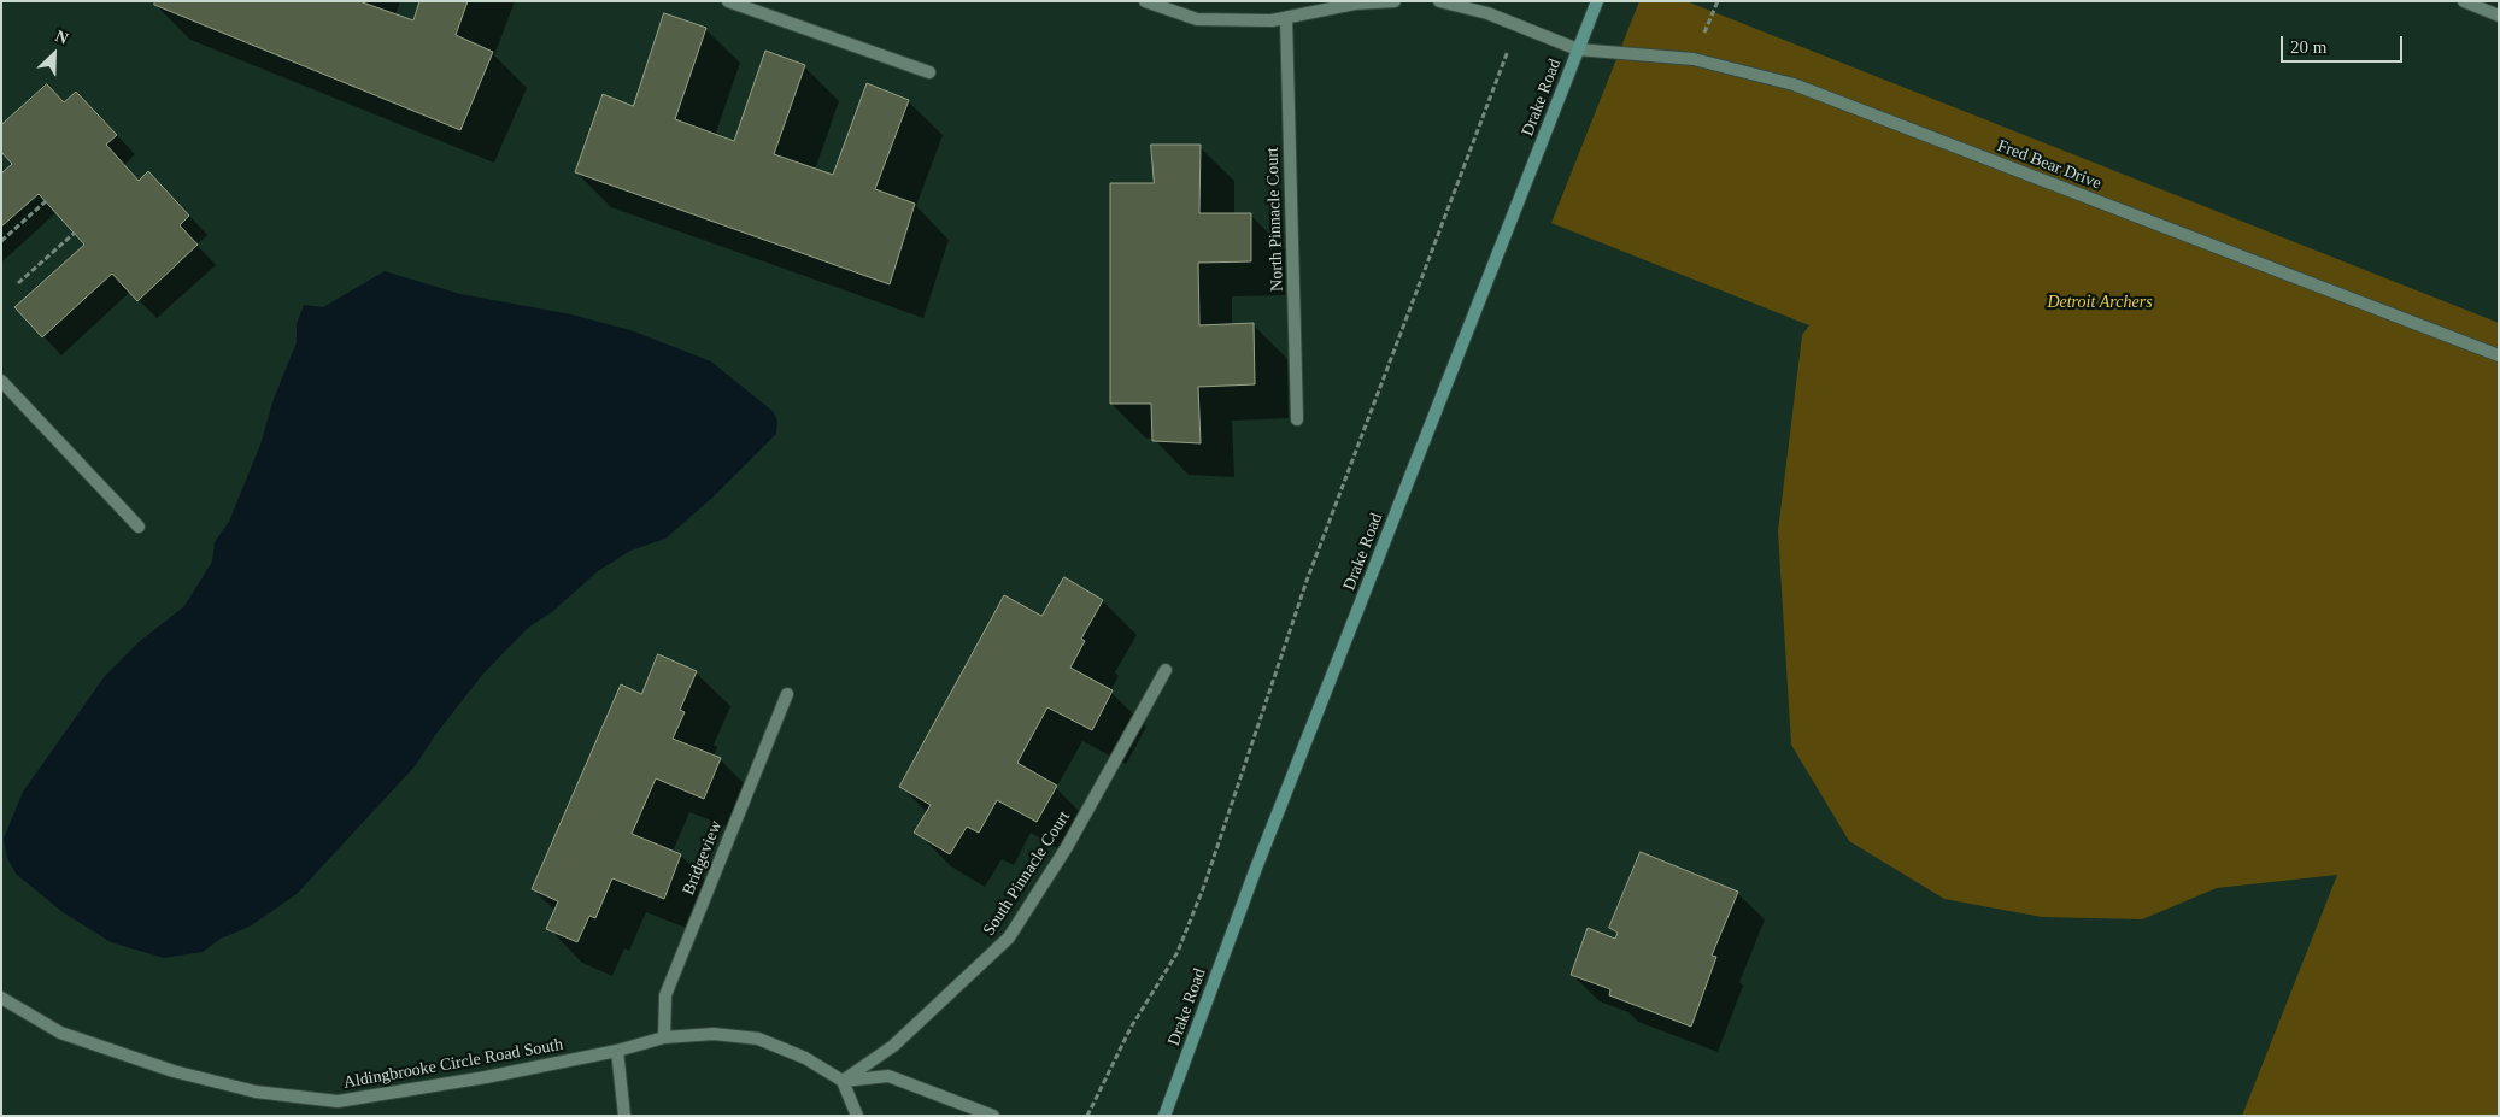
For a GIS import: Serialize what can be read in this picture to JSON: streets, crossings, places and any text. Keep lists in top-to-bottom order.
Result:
{
  "streets": {
    "street": [
      "Drake Road",
      "Fred Bear Drive",
      "North Pinnacle Court",
      "Bridgeview",
      "South Pinnacle Court",
      "Aldingbrooke Circle Road South"
    ]
  },
  "crossings": [
    ["Drake Road", "Fred Bear Drive"],
    ["Bridgeview", "Aldingbrooke Circle Road South"],
    ["South Pinnacle Court", "Aldingbrooke Circle Road South"]
  ],
  "parks": ["Detroit Archers"],
  "scale_bar": "20 m",
  "north": "top right"
}
